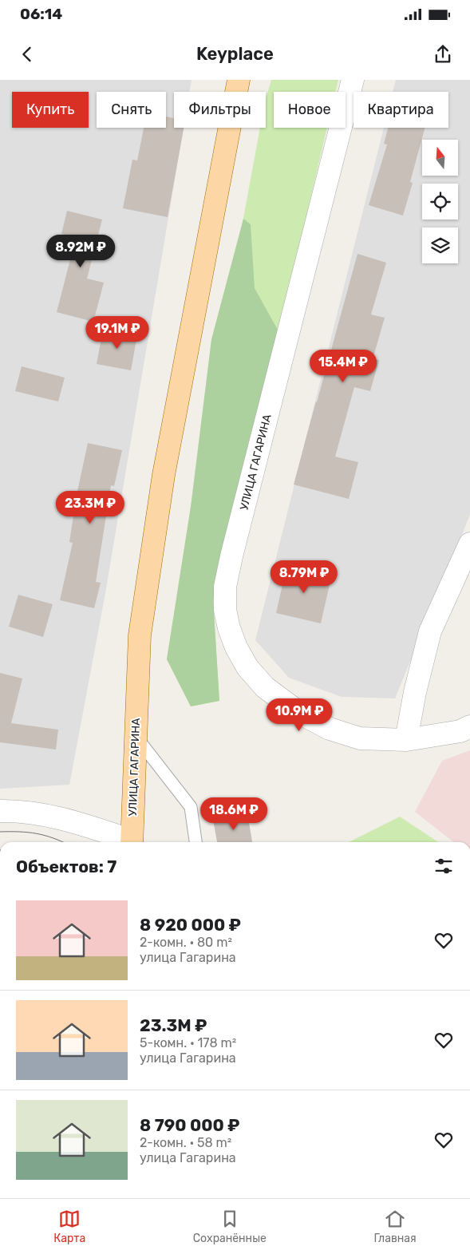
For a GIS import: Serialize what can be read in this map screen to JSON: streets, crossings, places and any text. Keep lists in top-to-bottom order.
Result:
{
  "streets": {
    "main road": ["УЛИЦА ГАГАРИНА"]
  },
  "north": "top",
  "page": {
    "status": "06:14",
    "header": "Keyplace",
    "chip": [
      "Купить",
      "Снять",
      "Фильтры",
      "Новое",
      "Квартира"
    ],
    "price": [
      "8.92M ₽",
      "19.1M ₽",
      "15.4M ₽",
      "23.3M ₽",
      "8.79M ₽",
      "10.9M ₽",
      "18.6M ₽"
    ],
    "heading": "Объектов: 7",
    "list": [
      {
        "name": "8 920 000 ₽",
        "note": "2-комн. · 80 m² · улица Гагарина"
      },
      {
        "name": "23.3M ₽",
        "note": "5-комн. · 178 m² · улица Гагарина"
      },
      {
        "name": "8 790 000 ₽",
        "note": "2-комн. · 58 m² · улица Гагарина"
      }
    ],
    "tabs": ["Карта", "Сохранённые", "Главная"]
  }
}
